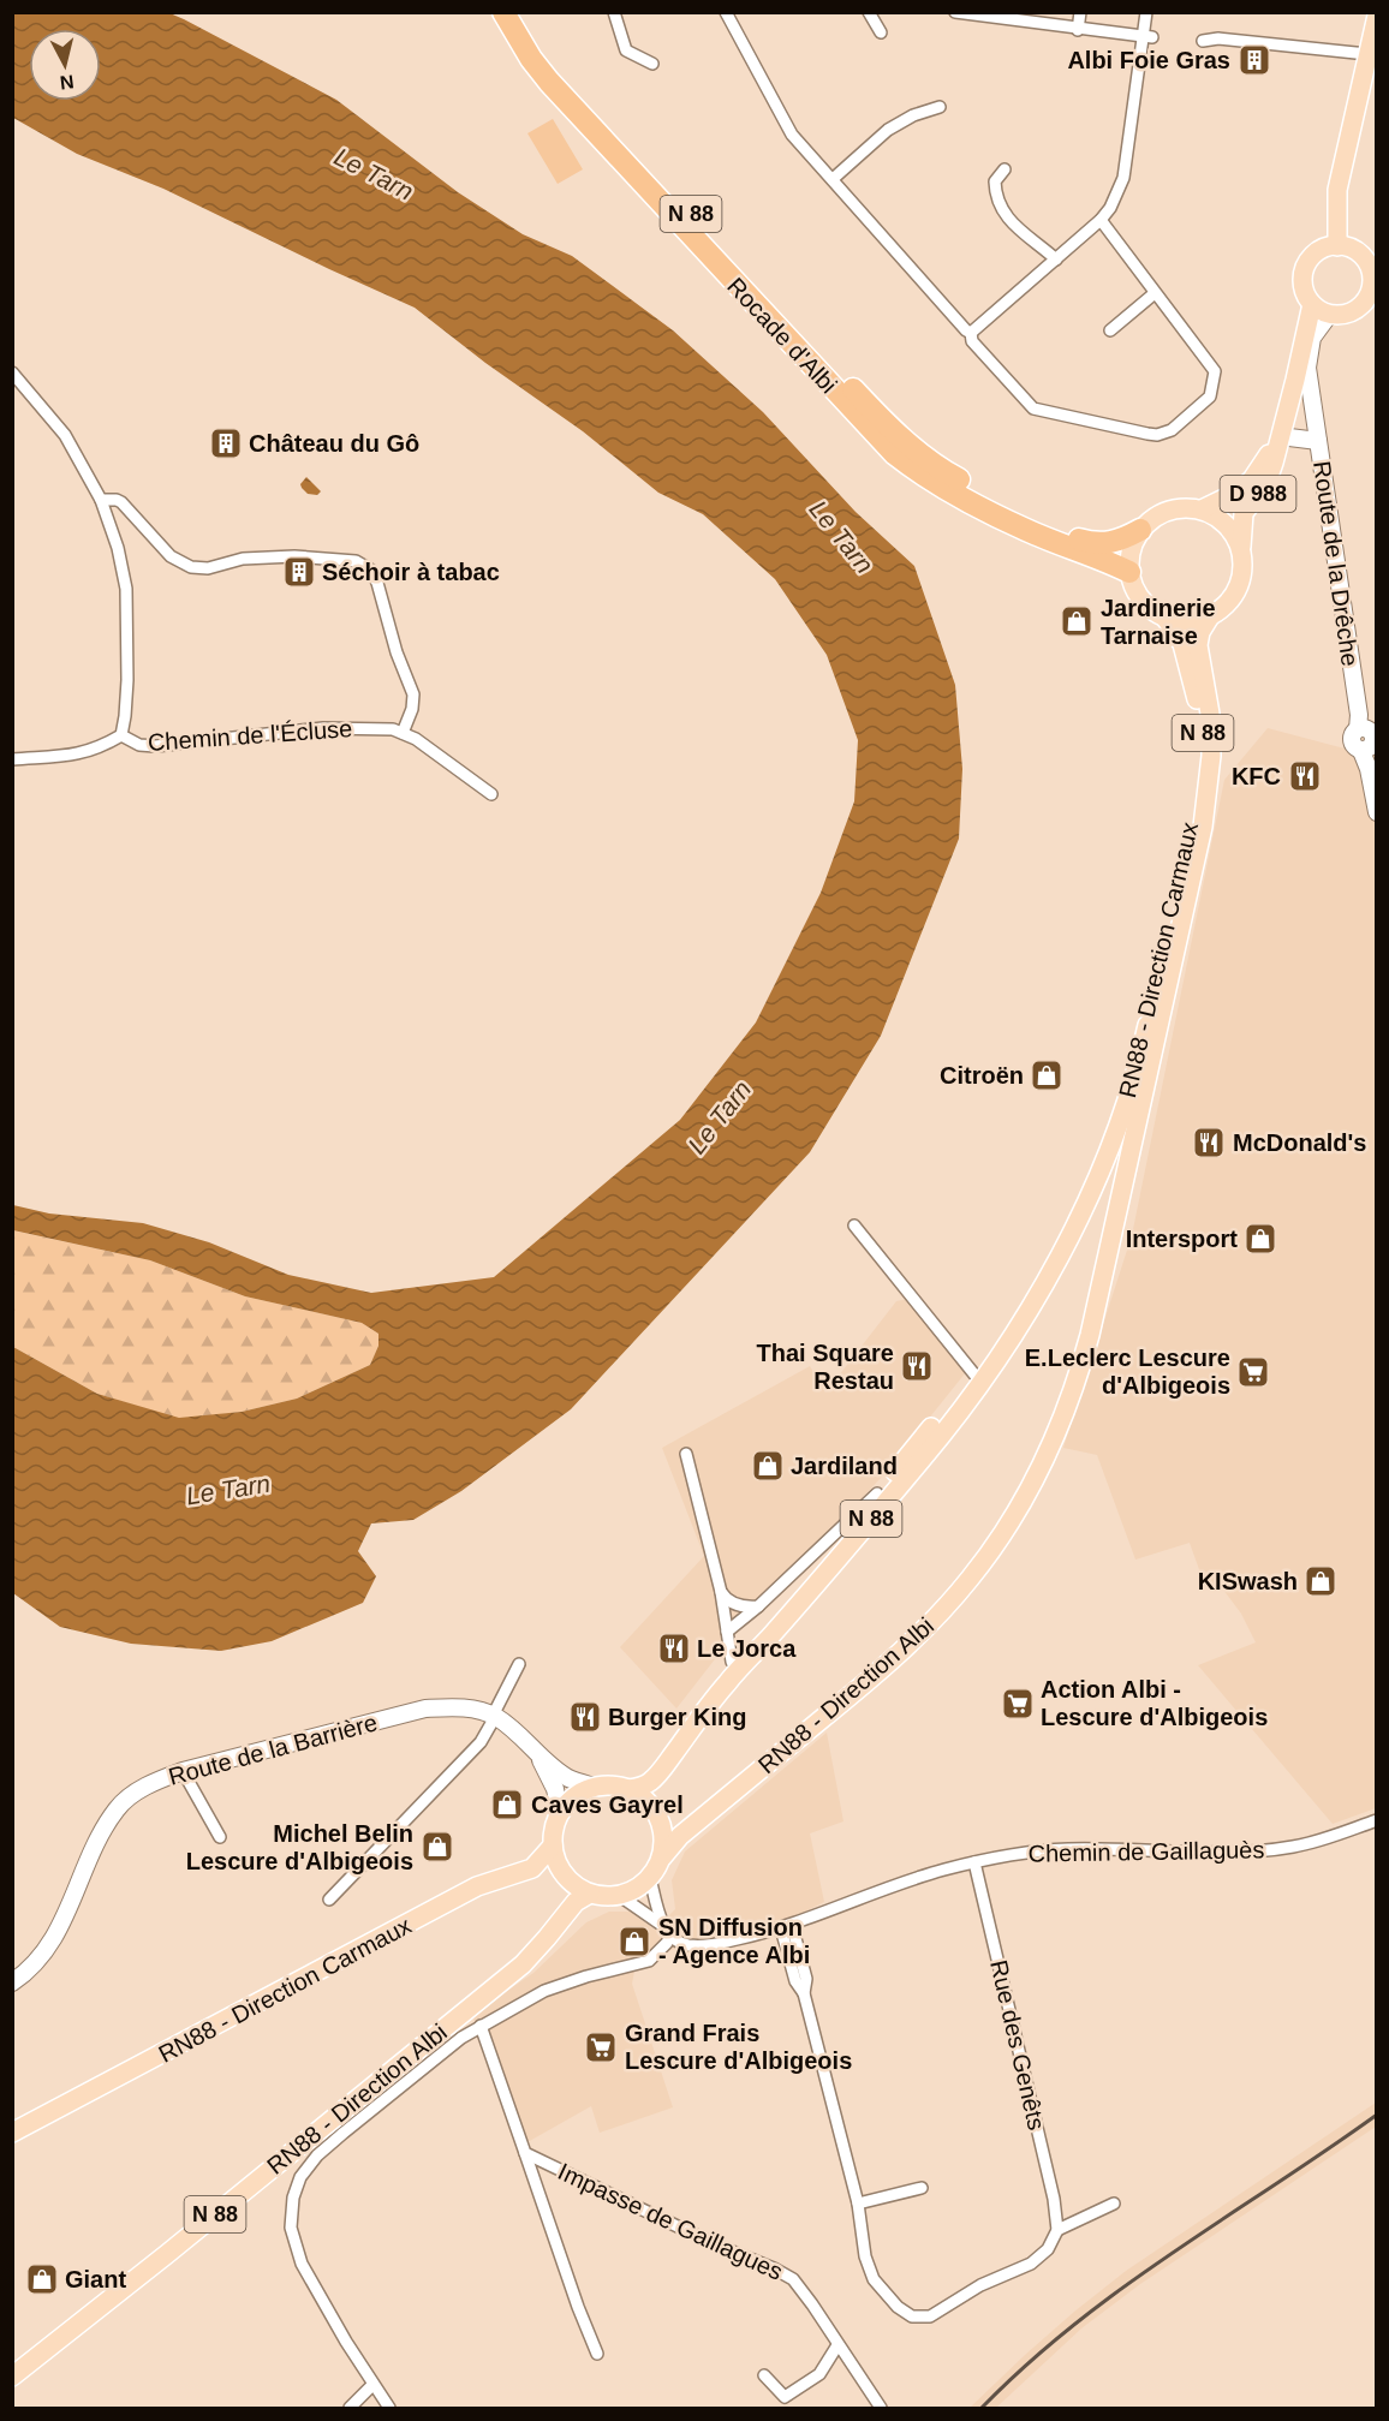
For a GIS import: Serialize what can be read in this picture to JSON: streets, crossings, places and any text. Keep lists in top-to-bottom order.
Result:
{
  "streets": {
    "highway": ["N 88", "Rocade d'Albi"],
    "main road": ["D 988", "RN88 - Direction Carmaux", "RN88 - Direction Albi"],
    "street": [
      "Route de la Drêche",
      "Chemin de l'Écluse",
      "Route de la Barrière",
      "Chemin de Gaillaguès",
      "Rue des Genêts",
      "Impasse de Gaillagues"
    ]
  },
  "crossings": [
    ["Rocade d'Albi", "D 988"],
    ["Rocade d'Albi", "RN88 - Direction Carmaux"],
    ["Rocade d'Albi", "RN88 - Direction Albi"],
    ["D 988", "Route de la Drêche"],
    ["D 988", "RN88 - Direction Carmaux"],
    ["D 988", "RN88 - Direction Albi"],
    ["RN88 - Direction Carmaux", "RN88 - Direction Albi"],
    ["RN88 - Direction Carmaux", "Route de la Barrière"],
    ["RN88 - Direction Carmaux", "Chemin de Gaillaguès"],
    ["RN88 - Direction Albi", "Route de la Barrière"],
    ["RN88 - Direction Albi", "Chemin de Gaillaguès"],
    ["Route de la Barrière", "Chemin de Gaillaguès"],
    ["Chemin de Gaillaguès", "Rue des Genêts"]
  ],
  "water": ["Le Tarn"],
  "places": {
    "building": ["Albi Foie Gras", "Château du Gô", "Séchoir à tabac"],
    "shop": [
      "Jardinerie Tarnaise",
      "Citroën",
      "Intersport",
      "Jardiland",
      "KISwash",
      "Caves Gayrel",
      "Michel Belin Lescure d'Albigeois",
      "SN Diffusion - Agence Albi",
      "Giant"
    ],
    "restaurant": [
      "KFC",
      "McDonald's",
      "Thai Square Restau",
      "Le Jorca",
      "Burger King"
    ],
    "supermarket": ["E.Leclerc Lescure d'Albigeois", "Action Albi - Lescure d'Albigeois", "Grand Frais Lescure d'Albigeois"]
  },
  "north": "bottom"
}
